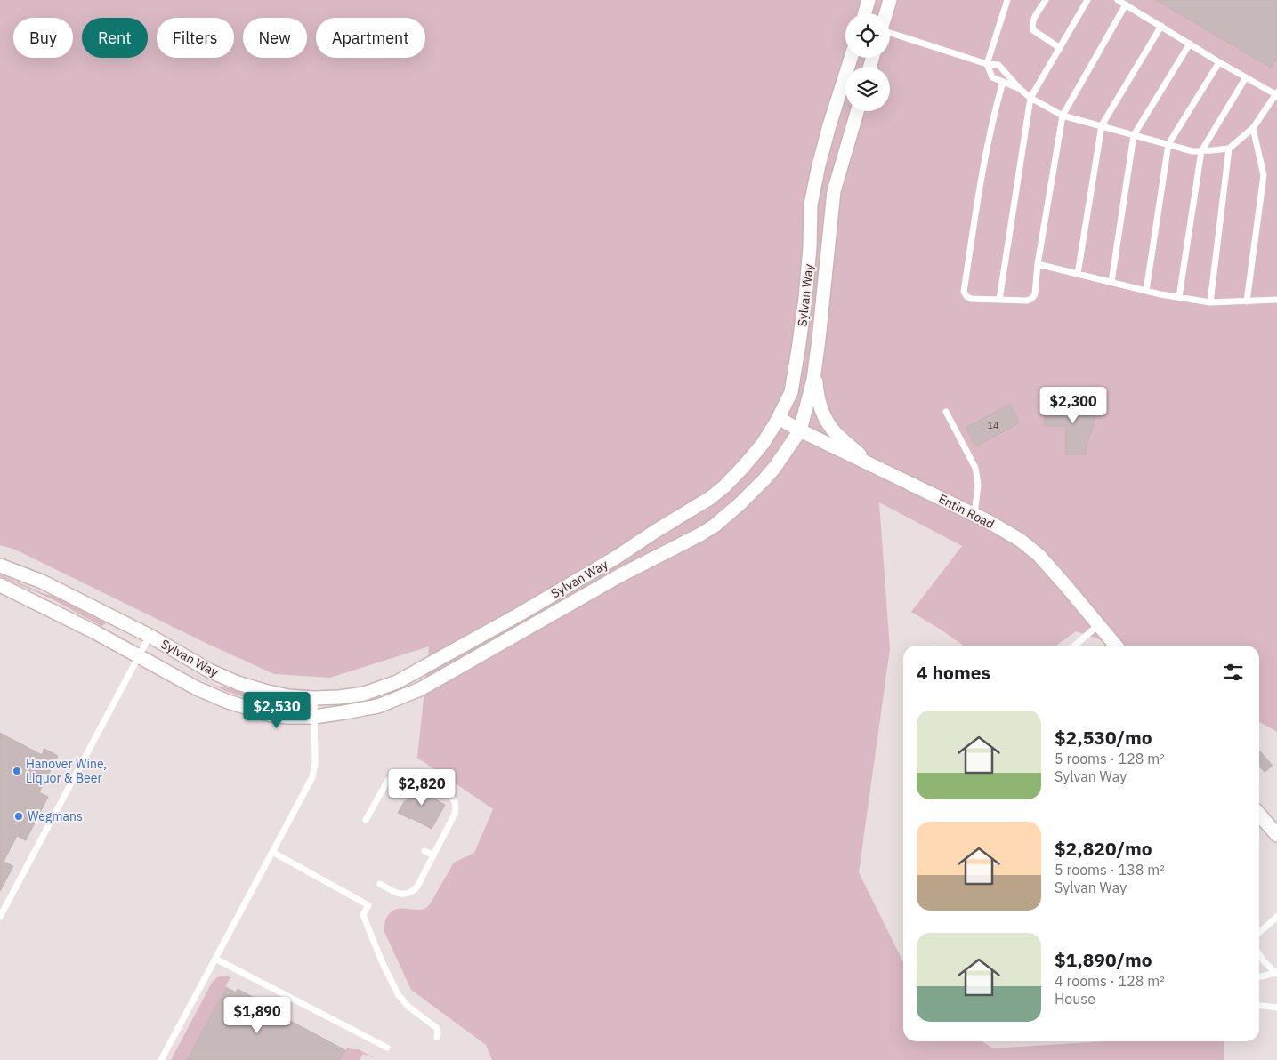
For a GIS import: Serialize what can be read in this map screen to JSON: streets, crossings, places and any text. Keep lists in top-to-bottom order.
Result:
{
  "streets": {
    "street": ["Sylvan Way", "Entin Road"]
  },
  "crossings": [
    ["Sylvan Way", "Entin Road"]
  ],
  "places": ["Hanover Wine, Liquor & Beer", "Wegmans"],
  "house_numbers": ["14"],
  "page": {
    "chip": [
      "Buy",
      "Rent",
      "Filters",
      "New",
      "Apartment"
    ],
    "price": [
      "$2,300",
      "$2,530",
      "$2,820",
      "$1,890"
    ],
    "heading": "4 homes",
    "list": [
      {
        "name": "$2,530/mo",
        "note": "5 rooms · 128 m² · Sylvan Way"
      },
      {
        "name": "$2,820/mo",
        "note": "5 rooms · 138 m² · Sylvan Way"
      },
      {
        "name": "$1,890/mo",
        "note": "4 rooms · 128 m² · House"
      }
    ]
  }
}
